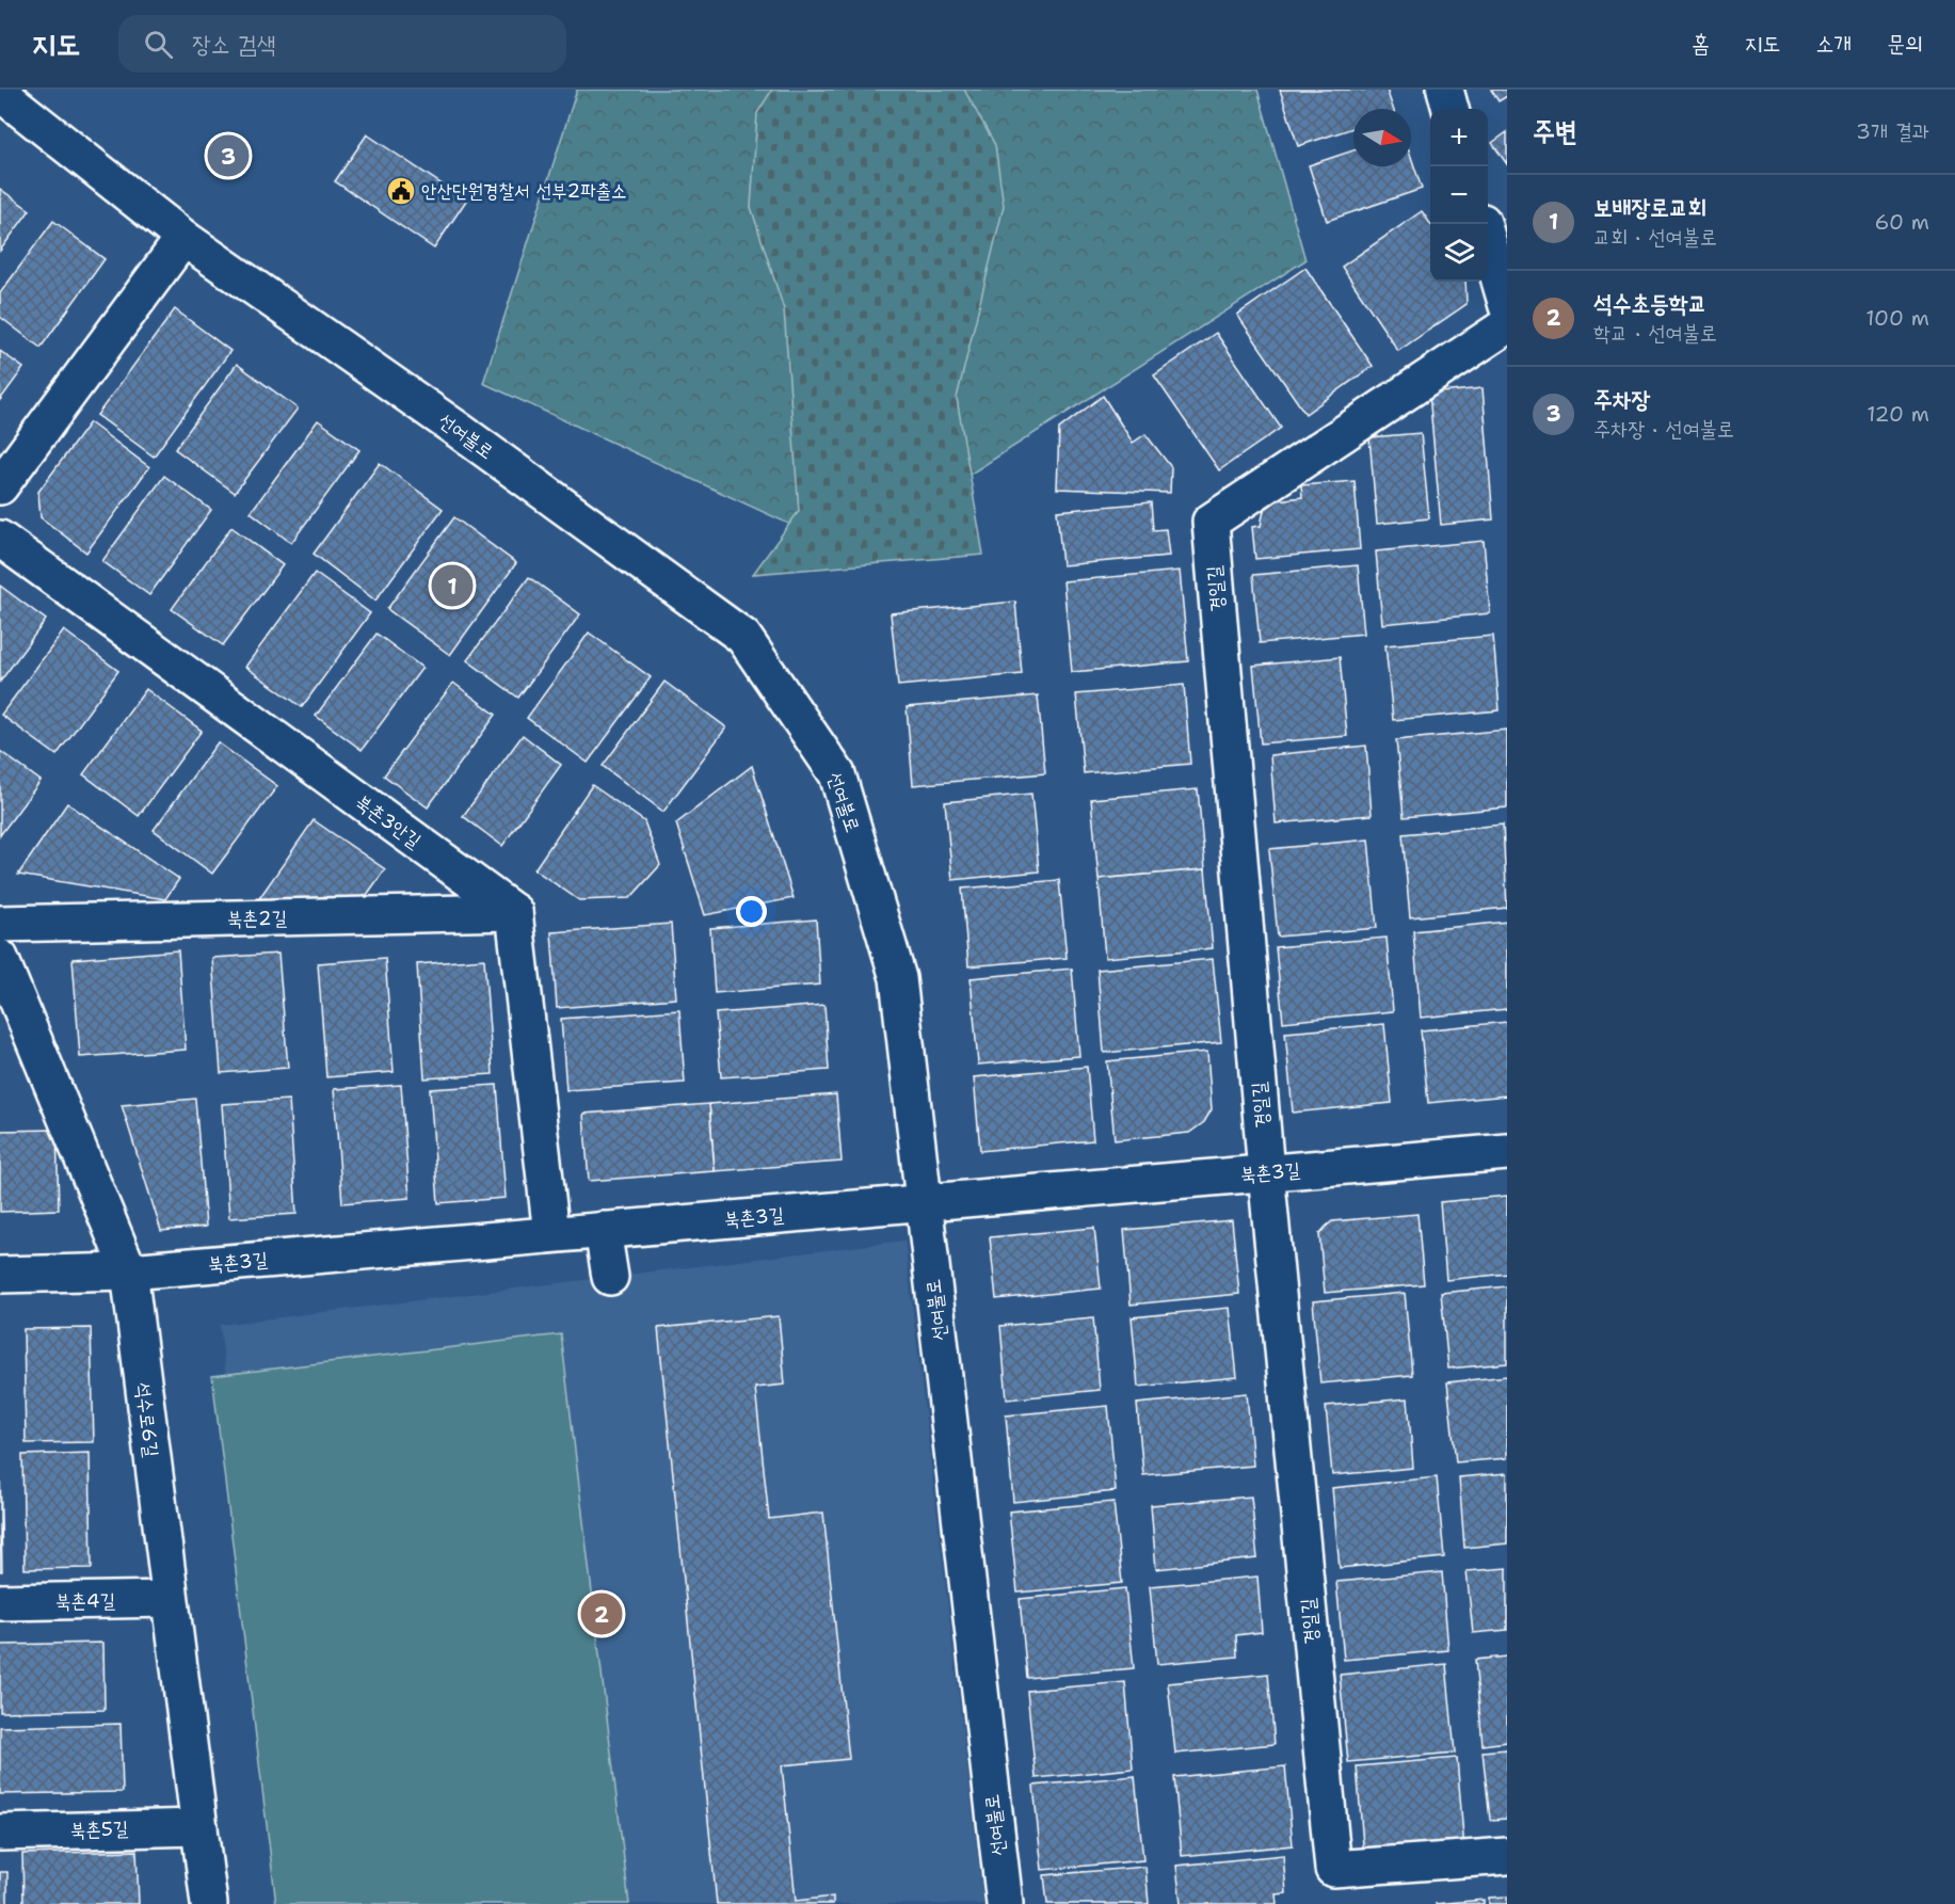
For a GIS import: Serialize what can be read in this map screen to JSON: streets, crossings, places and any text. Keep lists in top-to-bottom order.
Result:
{
  "streets": {
    "street": [
      "선여불로",
      "경일길",
      "북촌3안길",
      "북촌2길",
      "북촌3길",
      "석수로6길",
      "북촌4길",
      "북촌5길"
    ]
  },
  "crossings": [
    ["선여불로", "북촌3길"],
    ["경일길", "북촌3길"],
    ["북촌3안길", "북촌2길"],
    ["북촌3길", "석수로6길"],
    ["석수로6길", "북촌4길"],
    ["석수로6길", "북촌5길"]
  ],
  "places": {
    "public building": ["안산단원경찰서 선부2파출소"]
  },
  "north": "right",
  "page": {
    "header": "지도",
    "search": "장소 검색",
    "nav": [
      "홈",
      "지도",
      "소개",
      "문의"
    ],
    "heading": ["주변", "3개 결과"],
    "map_buttons": ["+", "−"],
    "pins": ["3", "1", "2"],
    "list": [
      {
        "mark": "1",
        "name": "보배장로교회",
        "note": "교회 · 선여불로",
        "value": "60 m"
      },
      {
        "mark": "2",
        "name": "석수초등학교",
        "note": "학교 · 선여불로",
        "value": "100 m"
      },
      {
        "mark": "3",
        "name": "주차장",
        "note": "주차장 · 선여불로",
        "value": "120 m"
      }
    ]
  }
}
